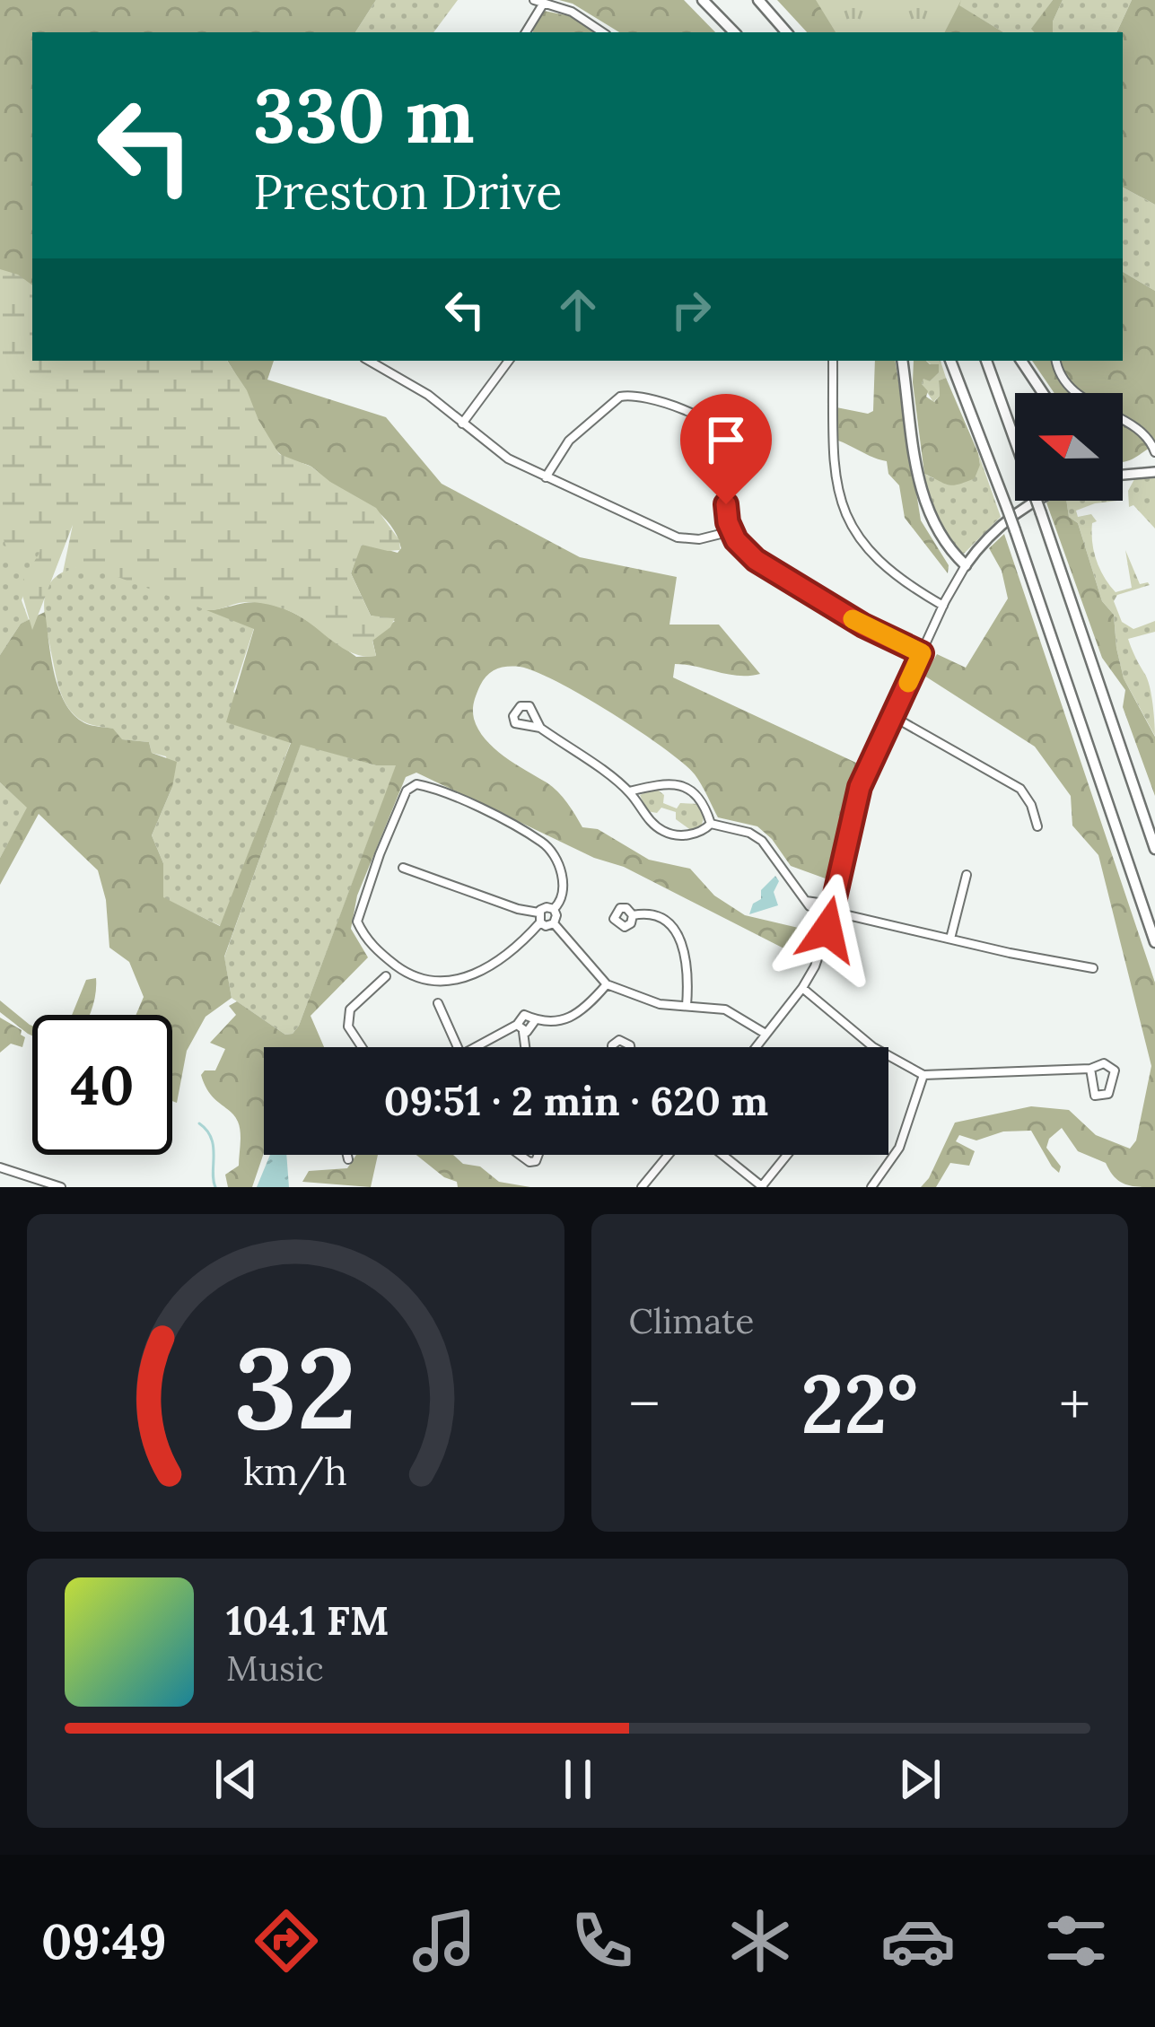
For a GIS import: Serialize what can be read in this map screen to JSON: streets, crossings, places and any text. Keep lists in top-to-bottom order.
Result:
{
  "north": "left",
  "page": {
    "turn": ["330 m", "Preston Drive"],
    "limit": "40",
    "trip": "09:51 · 2 min · 620 m",
    "tile": "Climate",
    "heat": ["−", "22°", "+"],
    "song": ["104.1 FM", "Music"],
    "tabs": "09:49",
    "gauge": ["32", "km/h"]
  }
}
